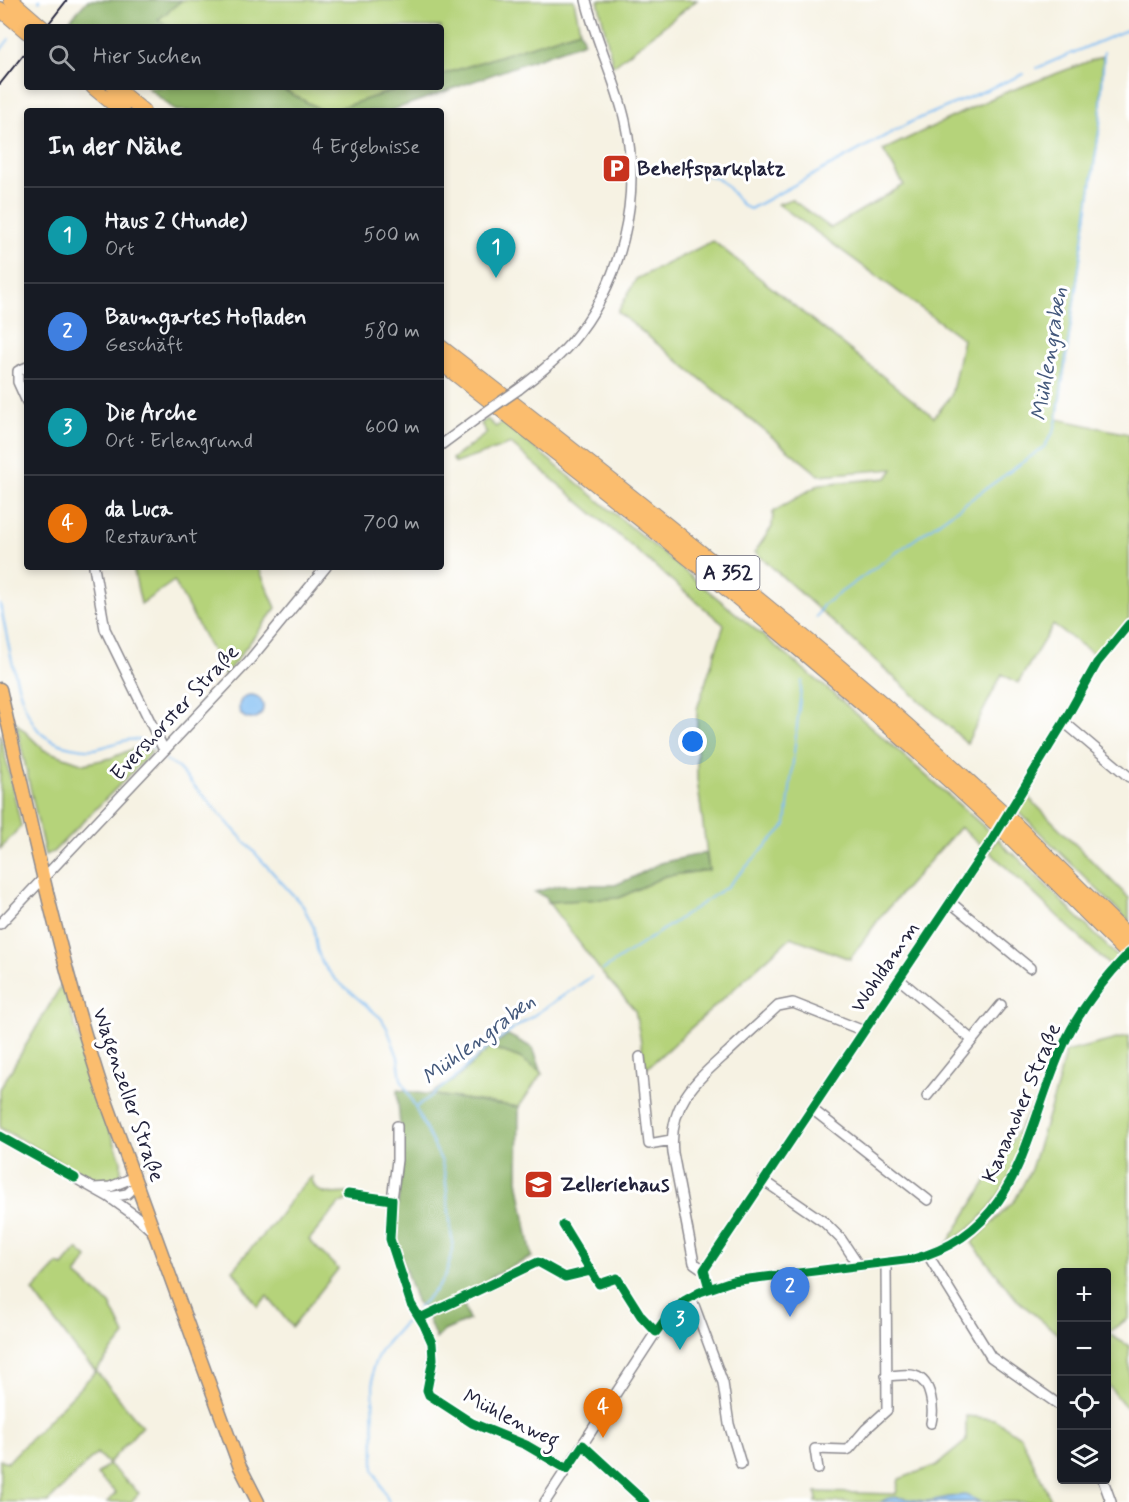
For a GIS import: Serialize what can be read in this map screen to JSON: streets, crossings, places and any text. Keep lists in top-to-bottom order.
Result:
{
  "streets": {
    "highway": ["A 352"],
    "main road": ["Wagenzeller Straße"],
    "street": [
      "Evershorster Straße",
      "Wohldamm",
      "Kananoher Straße",
      "Mühlenweg"
    ]
  },
  "crossings": [
    ["A 352", "Kananoher Straße"],
    ["Evershorster Straße", "Wagenzeller Straße"],
    ["Kananoher Straße", "Mühlenweg"]
  ],
  "water": ["Mühlengraben"],
  "places": {
    "parking": ["Behelfsparkplatz"],
    "school or university": ["Zelleriehaus"]
  },
  "page": {
    "search": "Hier suchen",
    "heading": ["In der Nähe", "4 Ergebnisse"],
    "list": [
      {
        "mark": "1",
        "name": "Haus 2 (Hunde)",
        "note": "Ort",
        "value": "500 m"
      },
      {
        "mark": "2",
        "name": "Baumgartes Hofladen",
        "note": "Geschäft",
        "value": "580 m"
      },
      {
        "mark": "3",
        "name": "Die Arche",
        "note": "Ort · Erlengrund",
        "value": "600 m"
      },
      {
        "mark": "4",
        "name": "da Luca",
        "note": "Restaurant",
        "value": "700 m"
      }
    ],
    "pins": [
      "1",
      "2",
      "3",
      "4"
    ],
    "map_buttons": ["+", "−"]
  }
}
